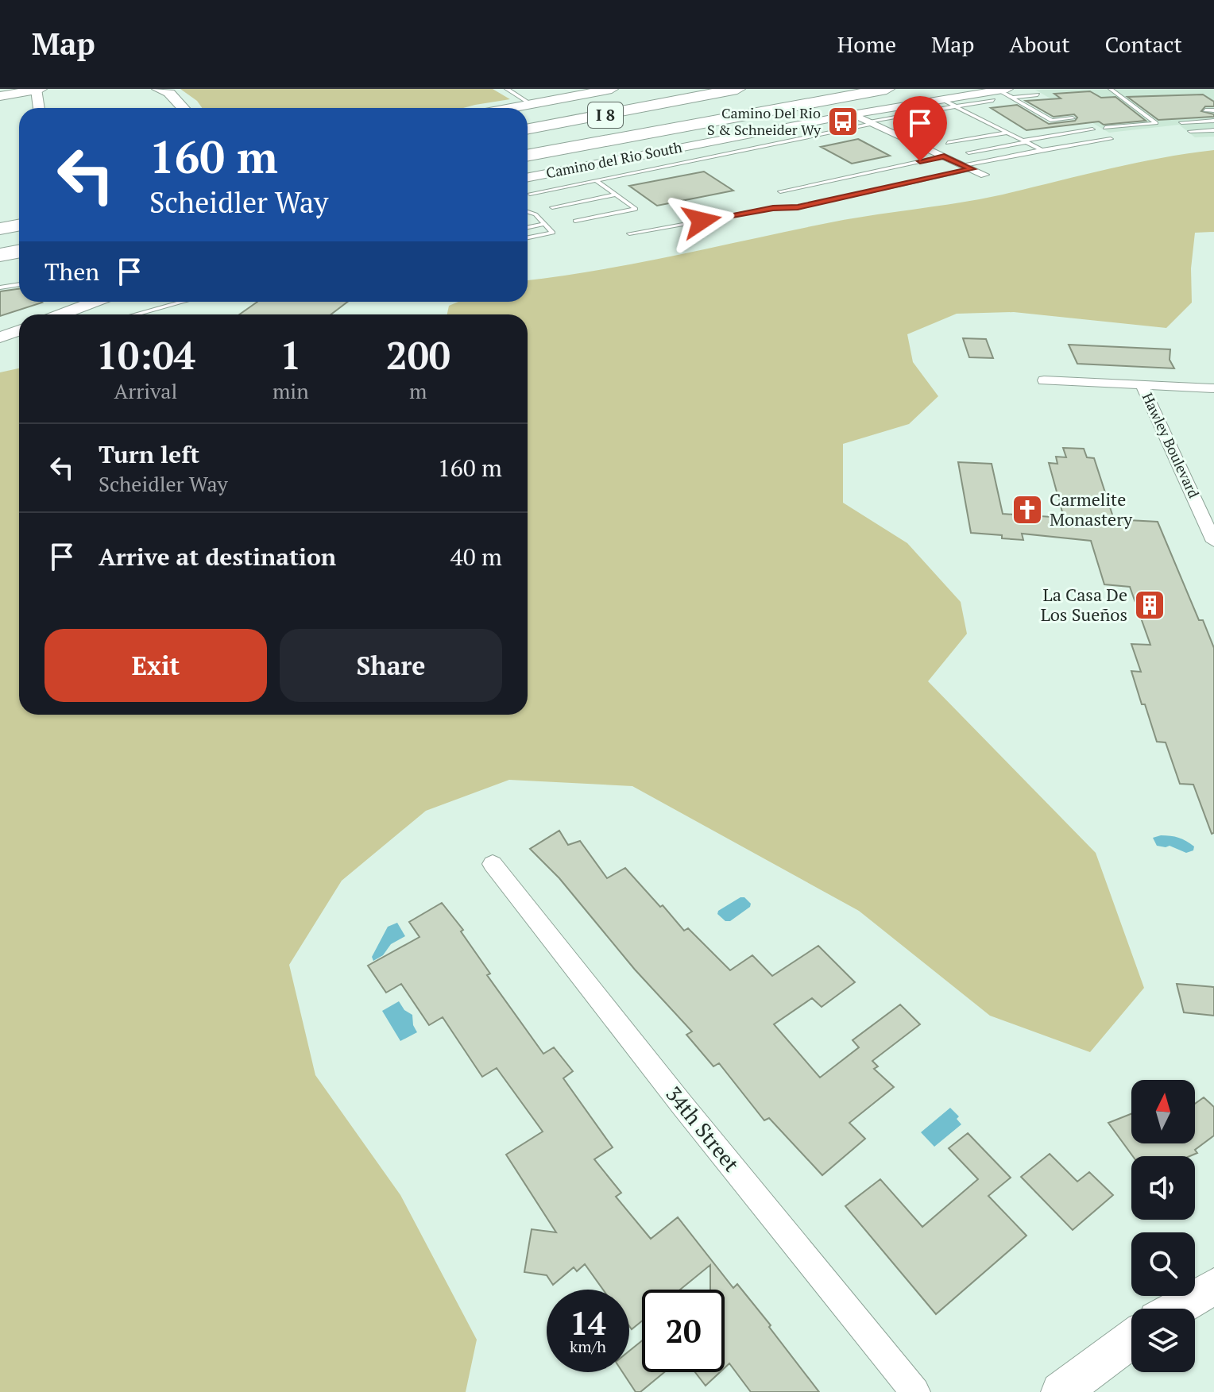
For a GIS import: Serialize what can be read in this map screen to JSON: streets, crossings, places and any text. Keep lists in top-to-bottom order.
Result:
{
  "streets": {
    "highway": ["I 8"],
    "street": ["Camino del Rio South", "Hawley Boulevard", "34th Street"]
  },
  "places": {
    "bus stop": ["Camino Del Rio S & Schneider Wy"],
    "church": ["Carmelite Monastery"],
    "building": ["La Casa De Los Sueños"]
  },
  "north": "top",
  "page": {
    "header": "Map",
    "nav": [
      "Home",
      "Map",
      "About",
      "Contact"
    ],
    "turn": ["160 m", "Scheidler Way"],
    "then": "Then",
    "eta": [
      "10:04",
      "Arrival",
      "1",
      "min",
      "200",
      "m"
    ],
    "list": [
      {
        "name": "Turn left",
        "note": "Scheidler Way",
        "value": "160 m"
      },
      {
        "name": "Arrive at destination",
        "value": "40 m"
      }
    ],
    "buttons": ["Exit", "Share"],
    "speed": "14 km/h",
    "limit": "20"
  }
}
